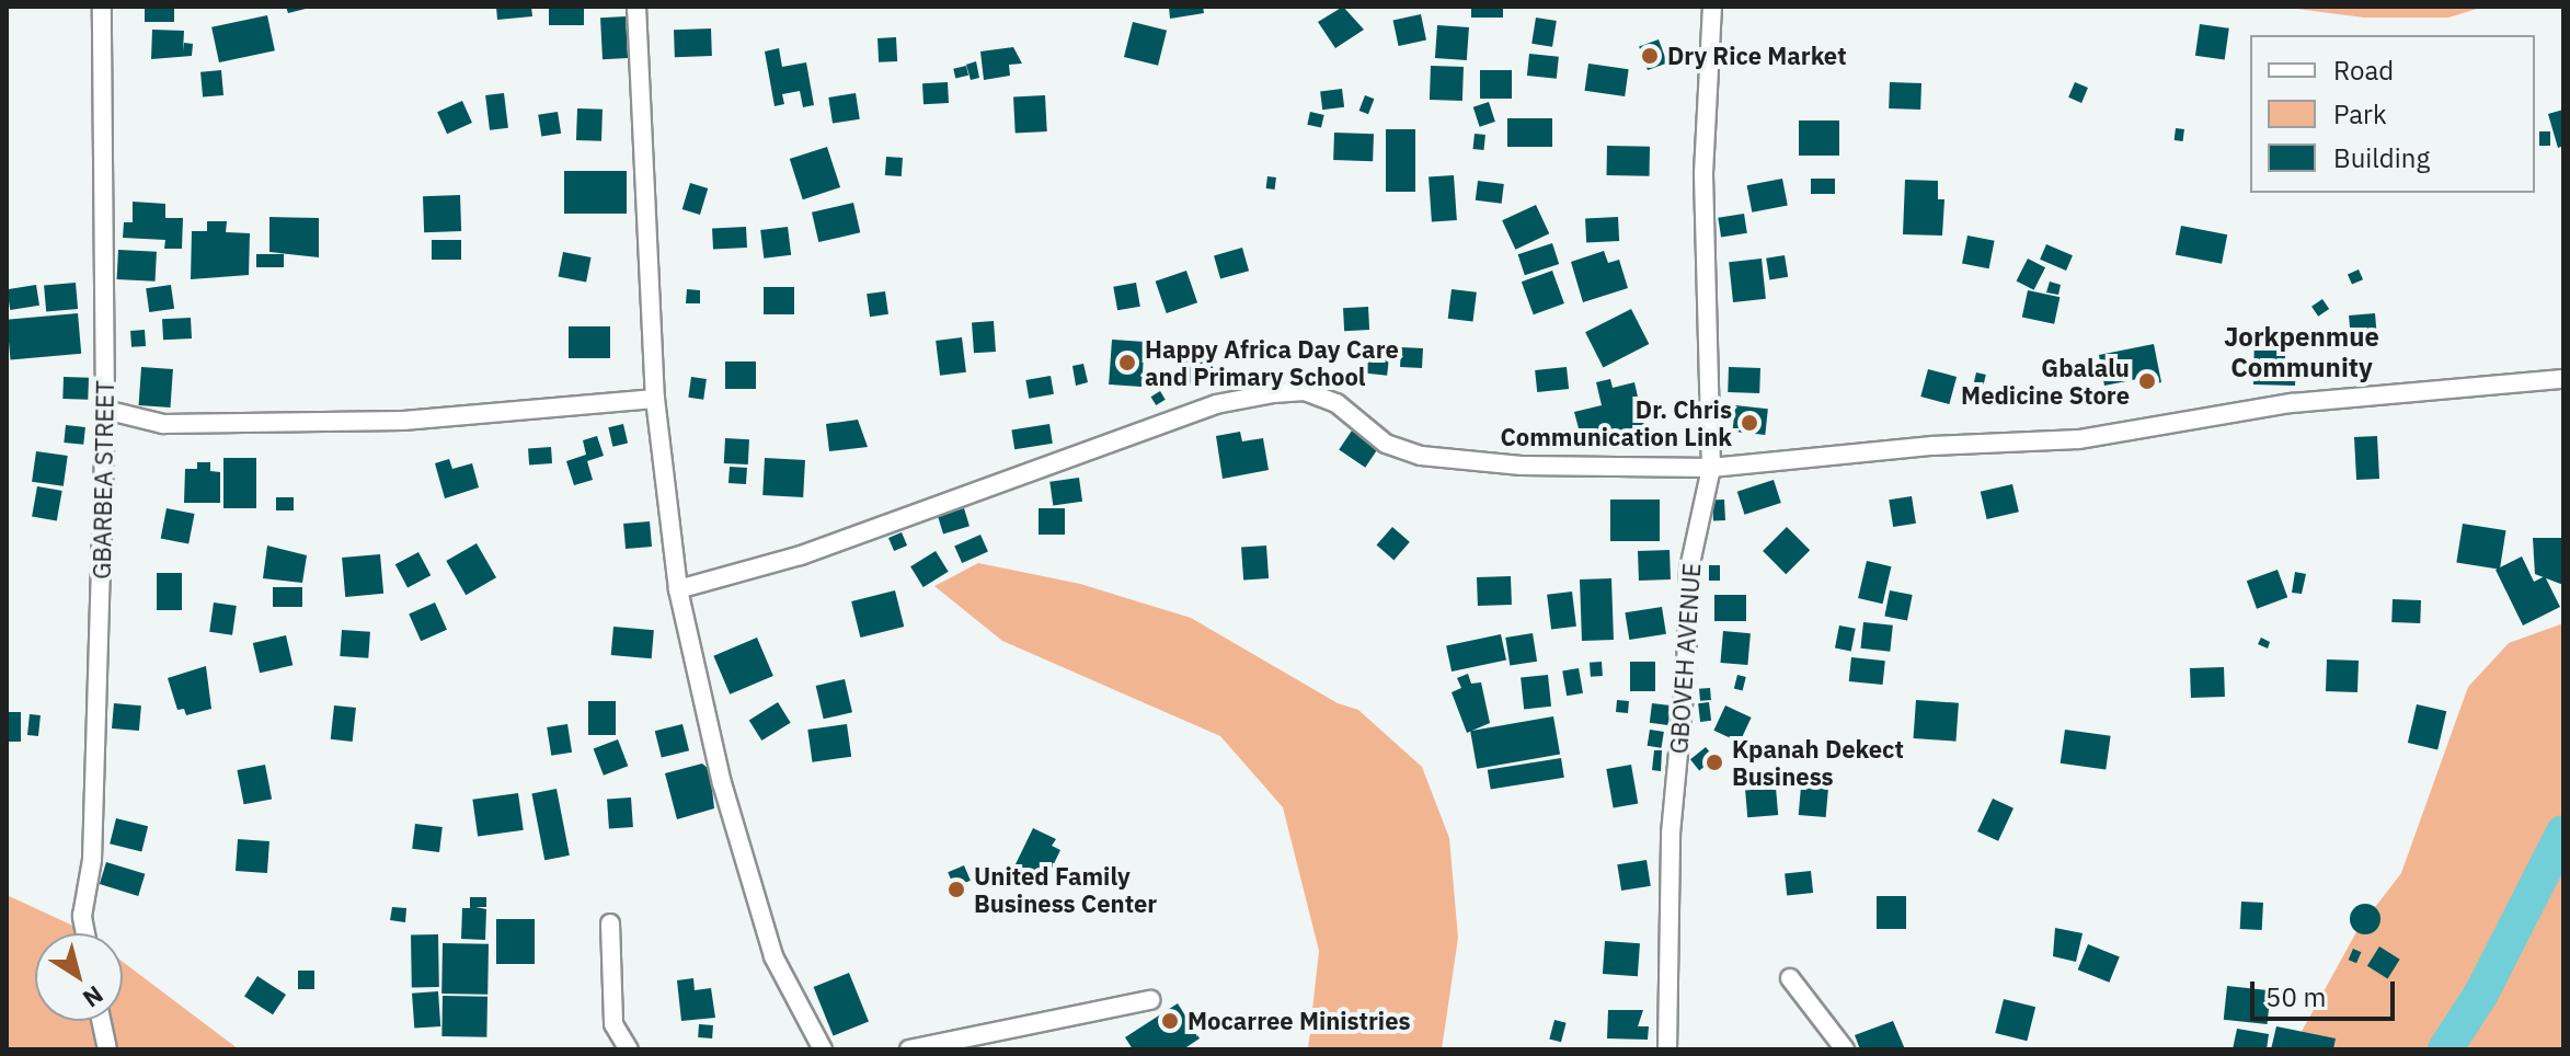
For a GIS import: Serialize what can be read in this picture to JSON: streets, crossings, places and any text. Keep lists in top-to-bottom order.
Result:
{
  "streets": {
    "street": ["GBARBEA STREET", "GBOVEH AVENUE"]
  },
  "districts": ["Jorkpenmue Community"],
  "places": [
    "Dry Rice Market",
    "Happy Africa Day Care and Primary School",
    "Gbalalu Medicine Store",
    "Dr. Chris Communication Link",
    "Kpanah Dekect Business",
    "United Family Business Center",
    "Mocarree Ministries"
  ],
  "legend": ["Road", "Park", "Building"],
  "scale_bar": "50 m",
  "north": "bottom right"
}
